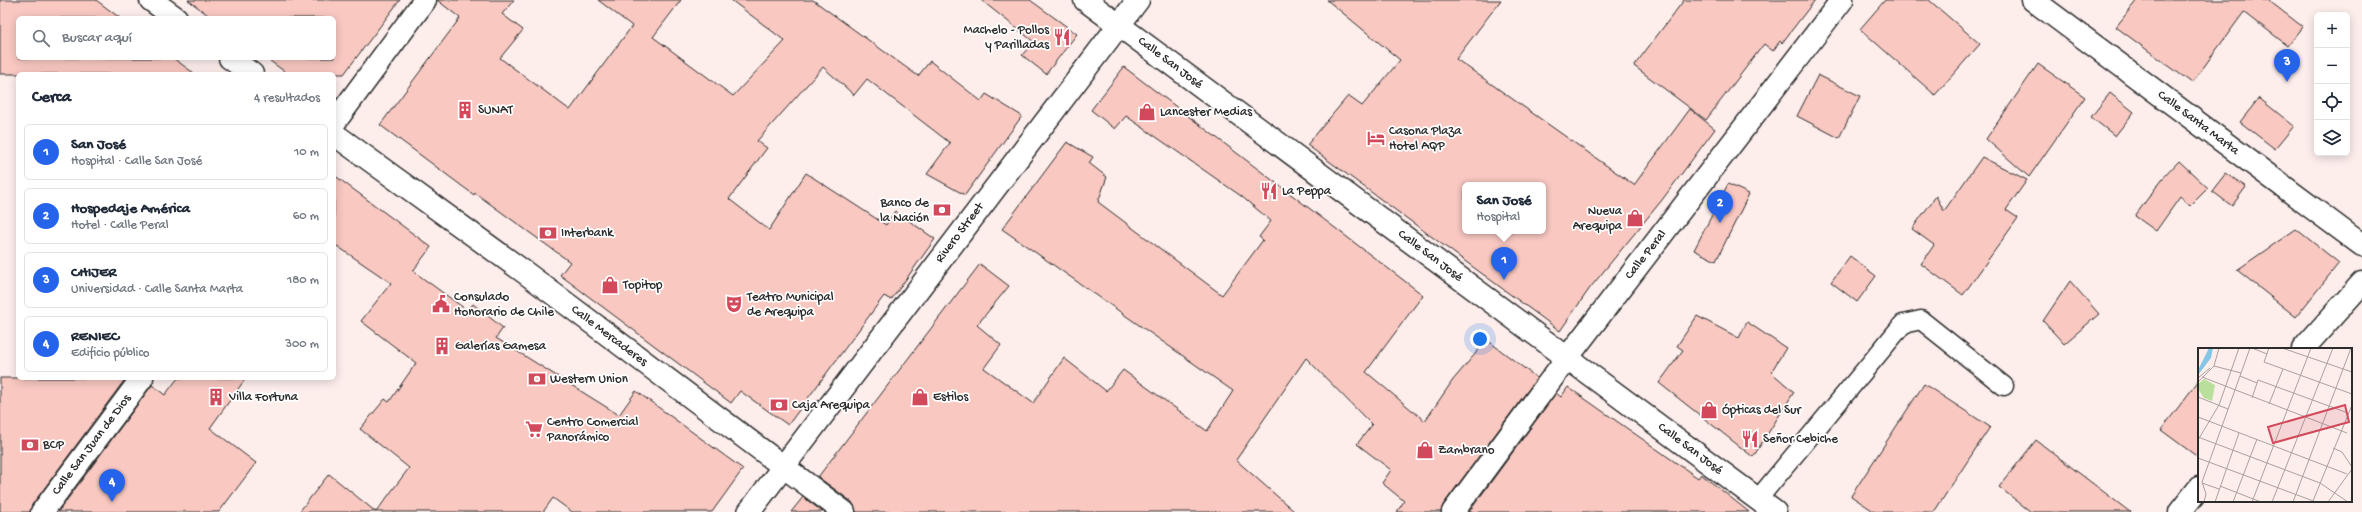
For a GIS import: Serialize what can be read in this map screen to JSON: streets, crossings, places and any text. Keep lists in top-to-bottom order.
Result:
{
  "streets": {
    "street": [
      "Calle San José",
      "Calle Santa Marta",
      "Rivero Street",
      "Calle Peral",
      "Calle Mercaderes",
      "Calle San Juan de Dios"
    ]
  },
  "crossings": [
    ["Calle San José", "Rivero Street"],
    ["Calle San José", "Calle Peral"],
    ["Rivero Street", "Calle Mercaderes"]
  ],
  "places": {
    "restaurant": ["Machelo - Pollos y Parilladas", "La Peppa", "Señor Cebiche"],
    "building": ["SUNAT", "Galerías Gamesa", "Villa Fortuna"],
    "shop": [
      "Lancester Medias",
      "Nueva Arequipa",
      "Topitop",
      "Estilos",
      "Ópticas del Sur",
      "Zambrano"
    ],
    "hotel": ["Casona Plaza Hotel AQP"],
    "bank": [
      "Banco de la Nación",
      "Interbank",
      "Western Union",
      "Caja Arequipa",
      "BCP"
    ],
    "public building": ["Consulado Honorario de Chile"],
    "theatre": ["Teatro Municipal de Arequipa"],
    "supermarket": ["Centro Comercial Panorámico"]
  },
  "page": {
    "map_buttons": ["+", "−"],
    "search": "Buscar aquí",
    "pins": [
      "3",
      "2",
      "1",
      "4"
    ],
    "heading": ["Cerca", "4 resultados"],
    "list": [
      {
        "mark": "1",
        "name": "San José",
        "note": "Hospital · Calle San José",
        "value": "10 m"
      },
      {
        "mark": "2",
        "name": "Hospedaje América",
        "note": "Hotel · Calle Peral",
        "value": "60 m"
      },
      {
        "mark": "3",
        "name": "CHIJER",
        "note": "Universidad · Calle Santa Marta",
        "value": "180 m"
      },
      {
        "mark": "4",
        "name": "RENIEC",
        "note": "Edificio público",
        "value": "300 m"
      }
    ],
    "popup": ["San José", "Hospital"]
  }
}
